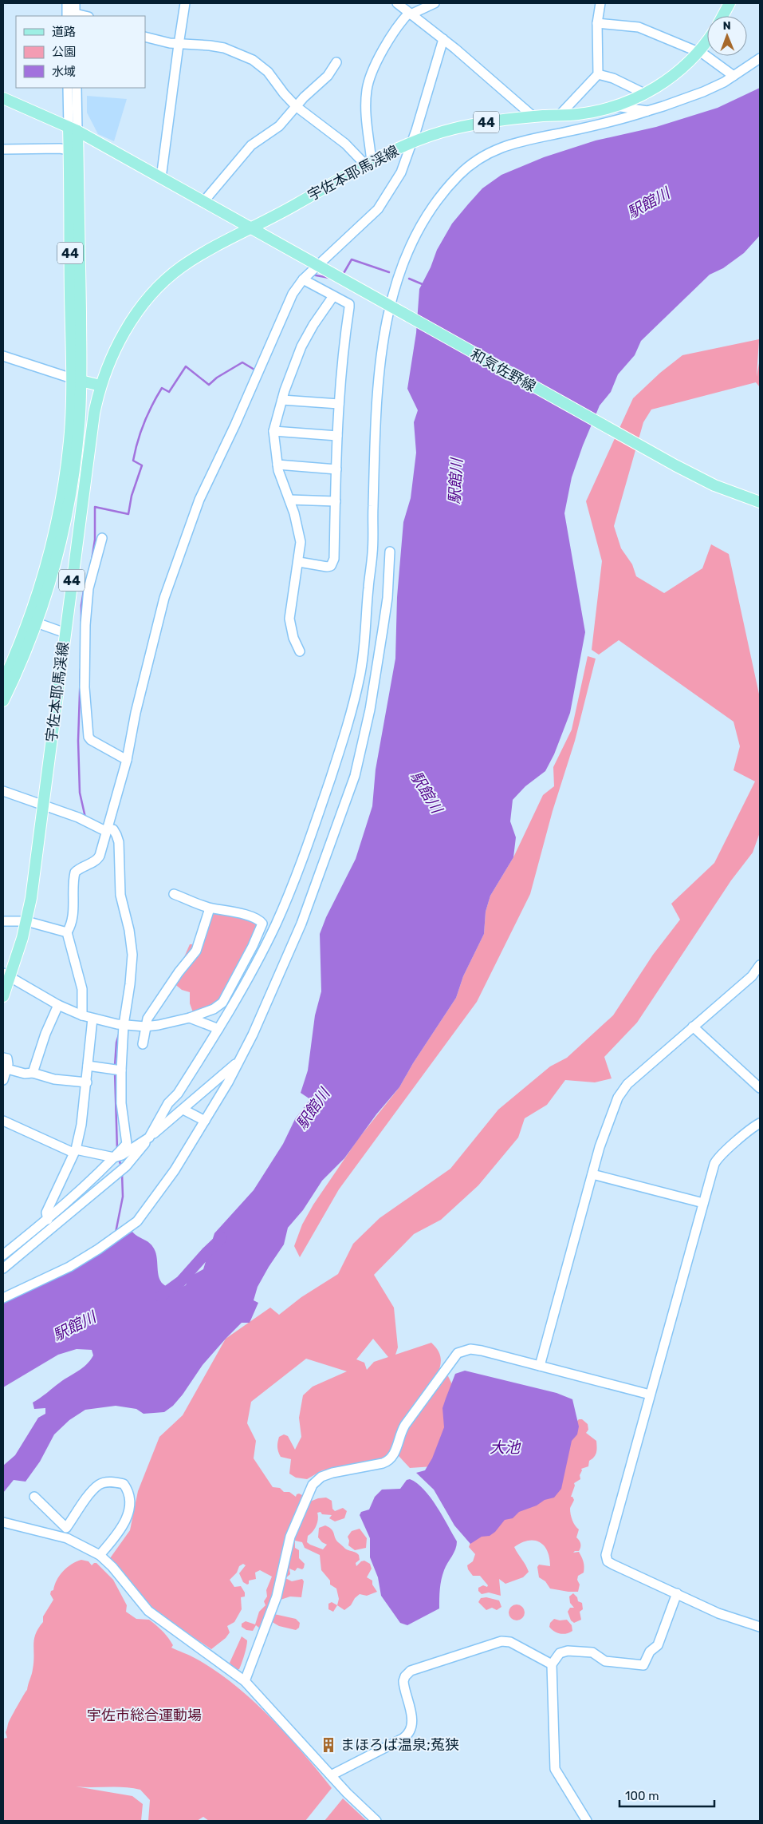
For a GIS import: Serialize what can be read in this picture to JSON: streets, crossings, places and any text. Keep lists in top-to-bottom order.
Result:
{
  "streets": {
    "main road": ["44", "宇佐本耶馬渓線", "和気佐野線"]
  },
  "crossings": [
    ["宇佐本耶馬渓線", "和気佐野線"]
  ],
  "water": ["駅館川", "大池"],
  "parks": ["宇佐市総合運動場"],
  "places": {
    "building": ["まほろば温泉;菟狭"]
  },
  "legend": ["道路", "公園", "水域"],
  "scale_bar": "100 m",
  "north": "top"
}
